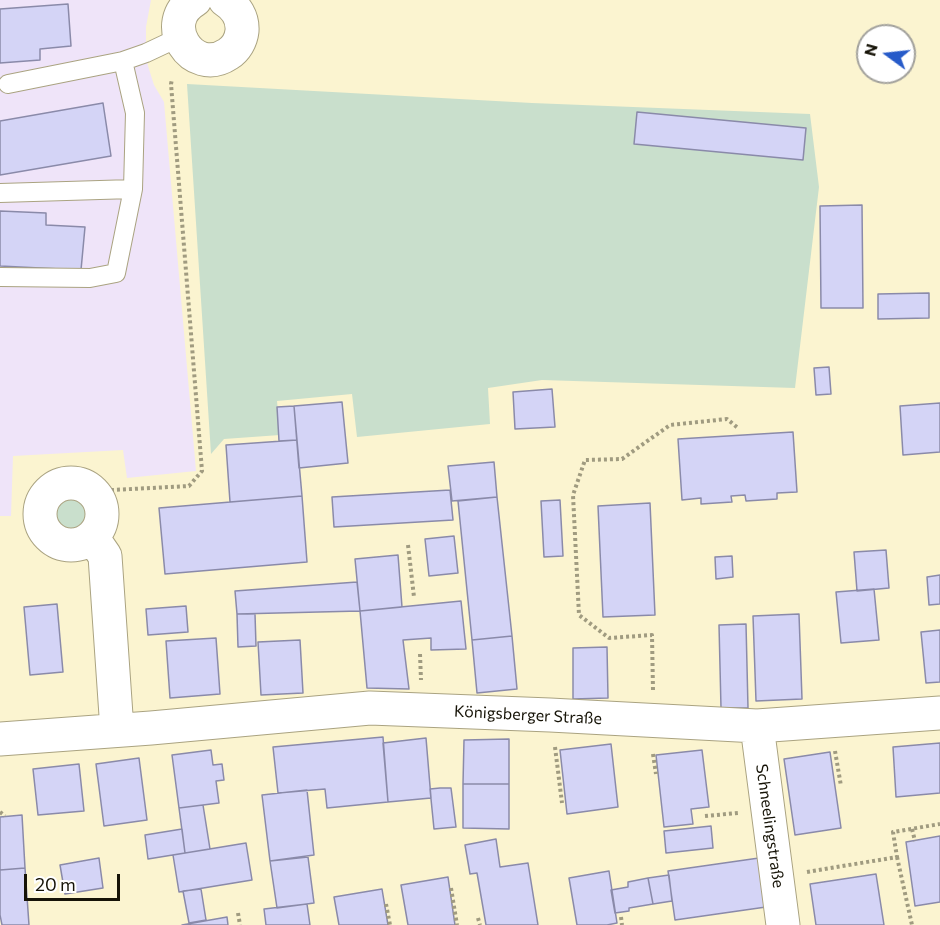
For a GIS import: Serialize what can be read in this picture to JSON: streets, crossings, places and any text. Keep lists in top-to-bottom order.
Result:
{
  "streets": {
    "street": ["Königsberger Straße", "Schneelingstraße"]
  },
  "crossings": [
    ["Königsberger Straße", "Schneelingstraße"]
  ],
  "scale_bar": "20 m",
  "north": "left"
}
